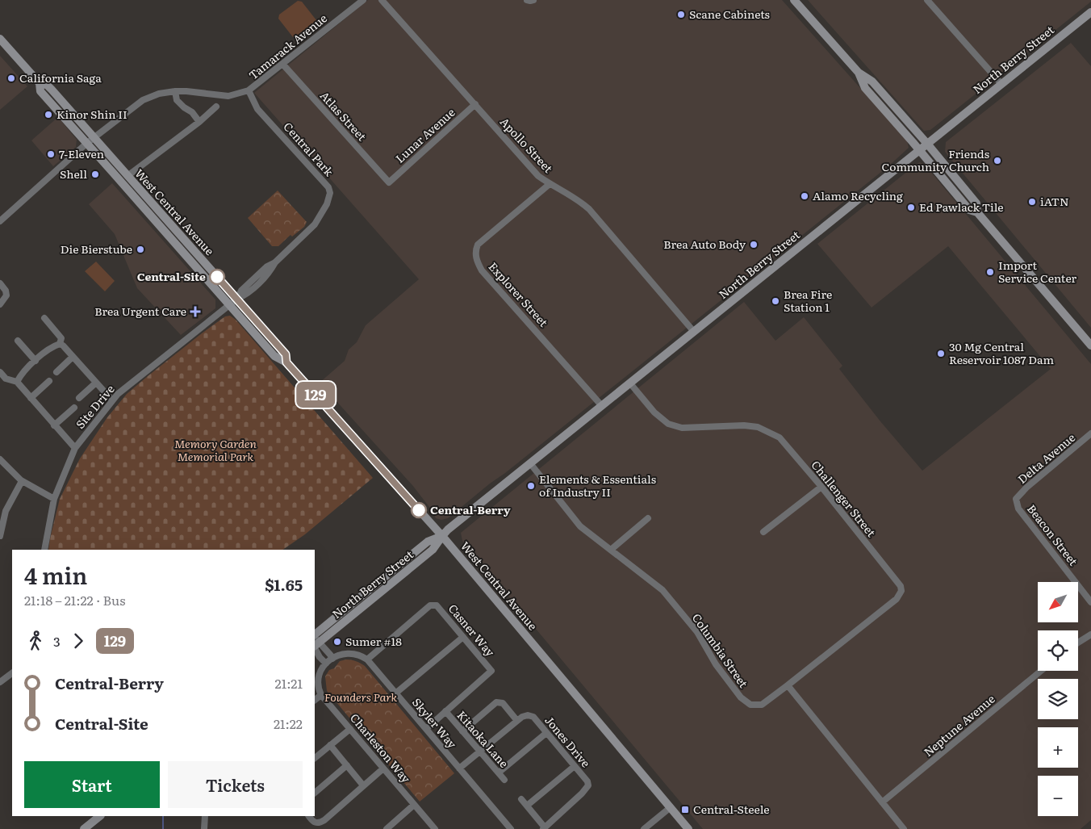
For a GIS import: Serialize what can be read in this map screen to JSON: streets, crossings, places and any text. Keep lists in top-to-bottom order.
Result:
{
  "streets": {
    "main road": ["North Berry Street", "West Central Avenue"],
    "street": [
      "Tamarack Avenue",
      "Atlas Street",
      "Lunar Avenue",
      "Apollo Street",
      "Central Park",
      "Explorer Street",
      "Site Drive",
      "Delta Avenue",
      "Challenger Street",
      "Beacon Street",
      "Casner Way",
      "Columbia Street",
      "Skyler Way",
      "Neptune Avenue",
      "Kitaoka Lane",
      "Jones Drive",
      "Charleston Way"
    ]
  },
  "crossings": [
    ["Tamarack Avenue", "Atlas Street"],
    ["Tamarack Avenue", "Central Park"],
    ["Tamarack Avenue", "West Central Avenue"],
    ["North Berry Street", "Apollo Street"],
    ["North Berry Street", "West Central Avenue"],
    ["North Berry Street", "Explorer Street"],
    ["North Berry Street", "Challenger Street"],
    ["North Berry Street", "Columbia Street"],
    ["Atlas Street", "Lunar Avenue"],
    ["Lunar Avenue", "Apollo Street"],
    ["Apollo Street", "Explorer Street"],
    ["Central Park", "Site Drive"],
    ["West Central Avenue", "Site Drive"],
    ["Delta Avenue", "Beacon Street"],
    ["Challenger Street", "Columbia Street"],
    ["Casner Way", "Skyler Way"],
    ["Casner Way", "Kitaoka Lane"]
  ],
  "parks": ["Memory Garden Memorial Park", "Founders Park"],
  "places": {
    "other": [
      "Scane Cabinets",
      "California Saga",
      "Kinor Shin II",
      "7-Eleven",
      "Friends Community Church",
      "Shell",
      "Alamo Recycling",
      "iATN",
      "Ed Pawlack Tile",
      "Brea Auto Body",
      "Die Bierstube",
      "Import Service Center",
      "Central-Site",
      "Brea Fire Station 1",
      "30 Mg Central Reservoir 1087 Dam",
      "Elements & Essentials of Industry II",
      "Central-Berry",
      "Sumer #18"
    ],
    "health": ["Brea Urgent Care"],
    "transit": ["Central-Steele"]
  },
  "lines": ["bus line 129"],
  "north": "bottom left",
  "page": {
    "on_map": "129",
    "heading": ["4 min", "21:18 – 21:22 · Bus", "$1.65"],
    "map_buttons": ["+", "−"],
    "legs": ["3", "129"],
    "list": [
      {
        "name": "Central-Berry",
        "value": "21:21"
      },
      {
        "name": "Central-Site",
        "value": "21:22"
      }
    ],
    "buttons": ["Start", "Tickets"]
  }
}
